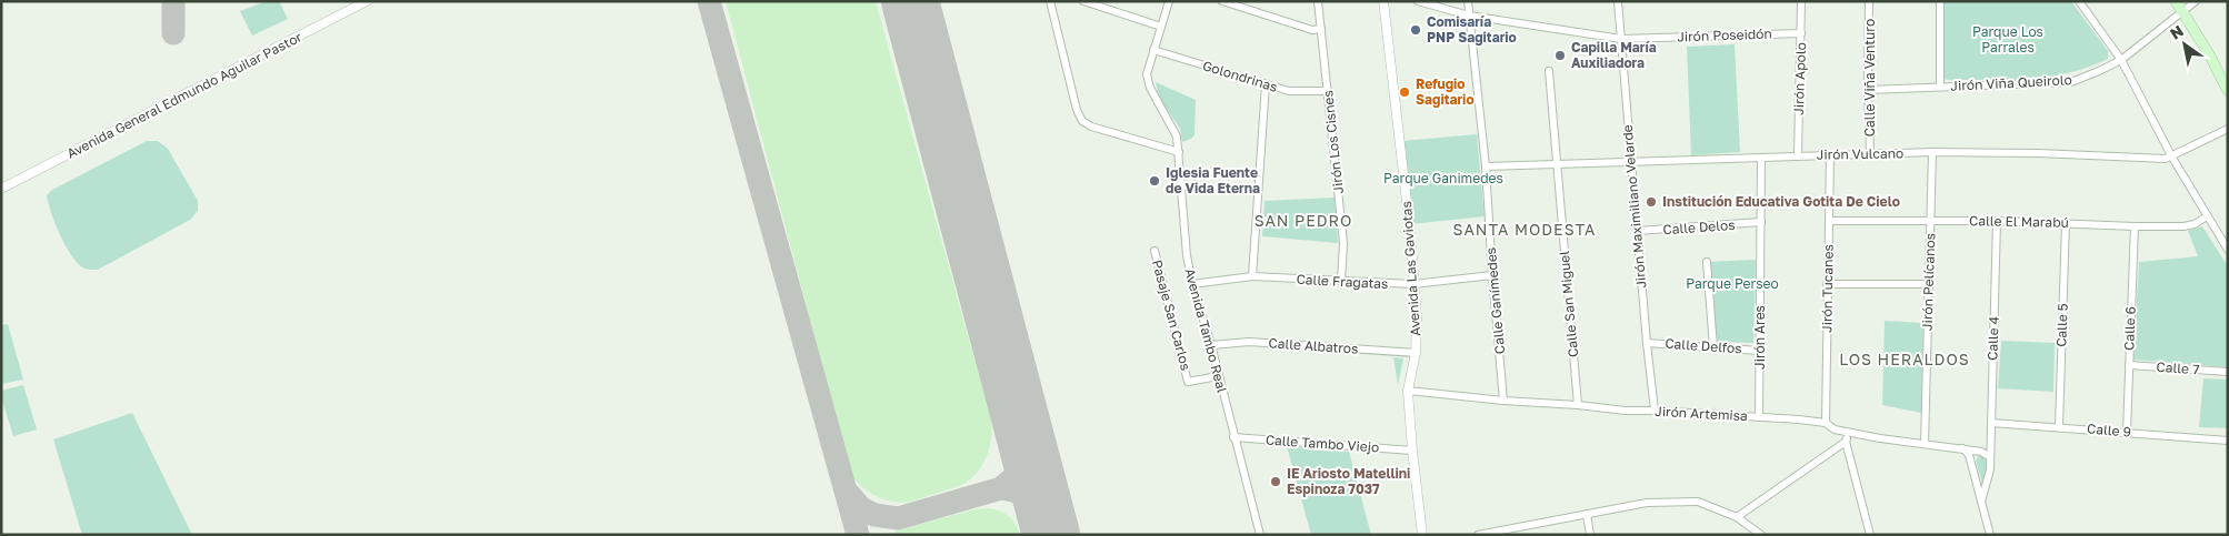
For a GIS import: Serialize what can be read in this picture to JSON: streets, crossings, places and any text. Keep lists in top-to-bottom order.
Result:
{
  "streets": {
    "street": [
      "Jirón Poseidón",
      "Golondrinas",
      "Calle Viña Venturo",
      "Jirón Apolo",
      "Jirón Viña Queirolo",
      "Avenida General Edmundo Aguilar Pastor",
      "Jirón Los Cisnes",
      "Jirón Vulcano",
      "Jirón Maximiliano Velarde",
      "Calle El Marabú",
      "Calle Delos",
      "Avenida Las Gaviotas",
      "Calle Fragatas",
      "Jirón Pelícanos",
      "Jirón Tucanes",
      "Calle Ganímedes",
      "Calle San Miguel",
      "Pasaje San Carlos",
      "Calle 5",
      "Calle 6",
      "Avenida Tambo Real",
      "Jirón Ares",
      "Calle 4",
      "Calle Albatros",
      "Calle Delfos",
      "Calle 7",
      "Jirón Artemisa",
      "Calle 9",
      "Calle Tambo Viejo"
    ]
  },
  "crossings": [
    ["Jirón Poseidón", "Jirón Apolo"],
    ["Jirón Poseidón", "Jirón Maximiliano Velarde"],
    ["Jirón Poseidón", "Calle Ganímedes"],
    ["Golondrinas", "Jirón Los Cisnes"],
    ["Golondrinas", "Avenida Tambo Real"],
    ["Calle Viña Venturo", "Jirón Viña Queirolo"],
    ["Calle Viña Venturo", "Jirón Vulcano"],
    ["Jirón Apolo", "Jirón Vulcano"],
    ["Jirón Los Cisnes", "Calle Fragatas"],
    ["Jirón Vulcano", "Jirón Maximiliano Velarde"],
    ["Jirón Vulcano", "Jirón Pelícanos"],
    ["Jirón Vulcano", "Jirón Tucanes"],
    ["Jirón Vulcano", "Calle Ganímedes"],
    ["Jirón Vulcano", "Calle San Miguel"],
    ["Jirón Vulcano", "Jirón Ares"],
    ["Jirón Maximiliano Velarde", "Calle Delos"],
    ["Jirón Maximiliano Velarde", "Calle Delfos"],
    ["Jirón Maximiliano Velarde", "Jirón Artemisa"],
    ["Calle El Marabú", "Jirón Pelícanos"],
    ["Calle El Marabú", "Jirón Tucanes"],
    ["Calle El Marabú", "Calle 5"],
    ["Calle El Marabú", "Calle 6"],
    ["Calle El Marabú", "Calle 4"],
    ["Calle Delos", "Jirón Ares"],
    ["Avenida Las Gaviotas", "Calle Fragatas"],
    ["Avenida Las Gaviotas", "Calle Albatros"],
    ["Avenida Las Gaviotas", "Jirón Artemisa"],
    ["Avenida Las Gaviotas", "Calle Tambo Viejo"],
    ["Calle Fragatas", "Calle Ganímedes"],
    ["Calle Fragatas", "Avenida Tambo Real"],
    ["Jirón Pelícanos", "Jirón Artemisa"],
    ["Jirón Tucanes", "Jirón Artemisa"],
    ["Calle Ganímedes", "Jirón Artemisa"],
    ["Calle San Miguel", "Jirón Artemisa"],
    ["Pasaje San Carlos", "Avenida Tambo Real"],
    ["Calle 5", "Calle 9"],
    ["Calle 6", "Calle 7"],
    ["Calle 6", "Calle 9"],
    ["Avenida Tambo Real", "Calle Albatros"],
    ["Avenida Tambo Real", "Calle Tambo Viejo"],
    ["Jirón Ares", "Calle Delfos"],
    ["Jirón Ares", "Jirón Artemisa"],
    ["Calle 4", "Jirón Artemisa"],
    ["Calle 4", "Calle 9"]
  ],
  "districts": ["SAN PEDRO", "SANTA MODESTA", "LOS HERALDOS"],
  "parks": ["Parque Los Parrales", "Parque Ganimedes", "Parque Perseo"],
  "places": [
    "Comisaría PNP Sagitario",
    "Capilla María Auxiliadora",
    "Refugio Sagitario",
    "Iglesia Fuente de Vida Eterna",
    "Institución Educativa Gotita De Cielo",
    "IE Ariosto Matellini Espinoza 7037"
  ],
  "north": "top left"
}
